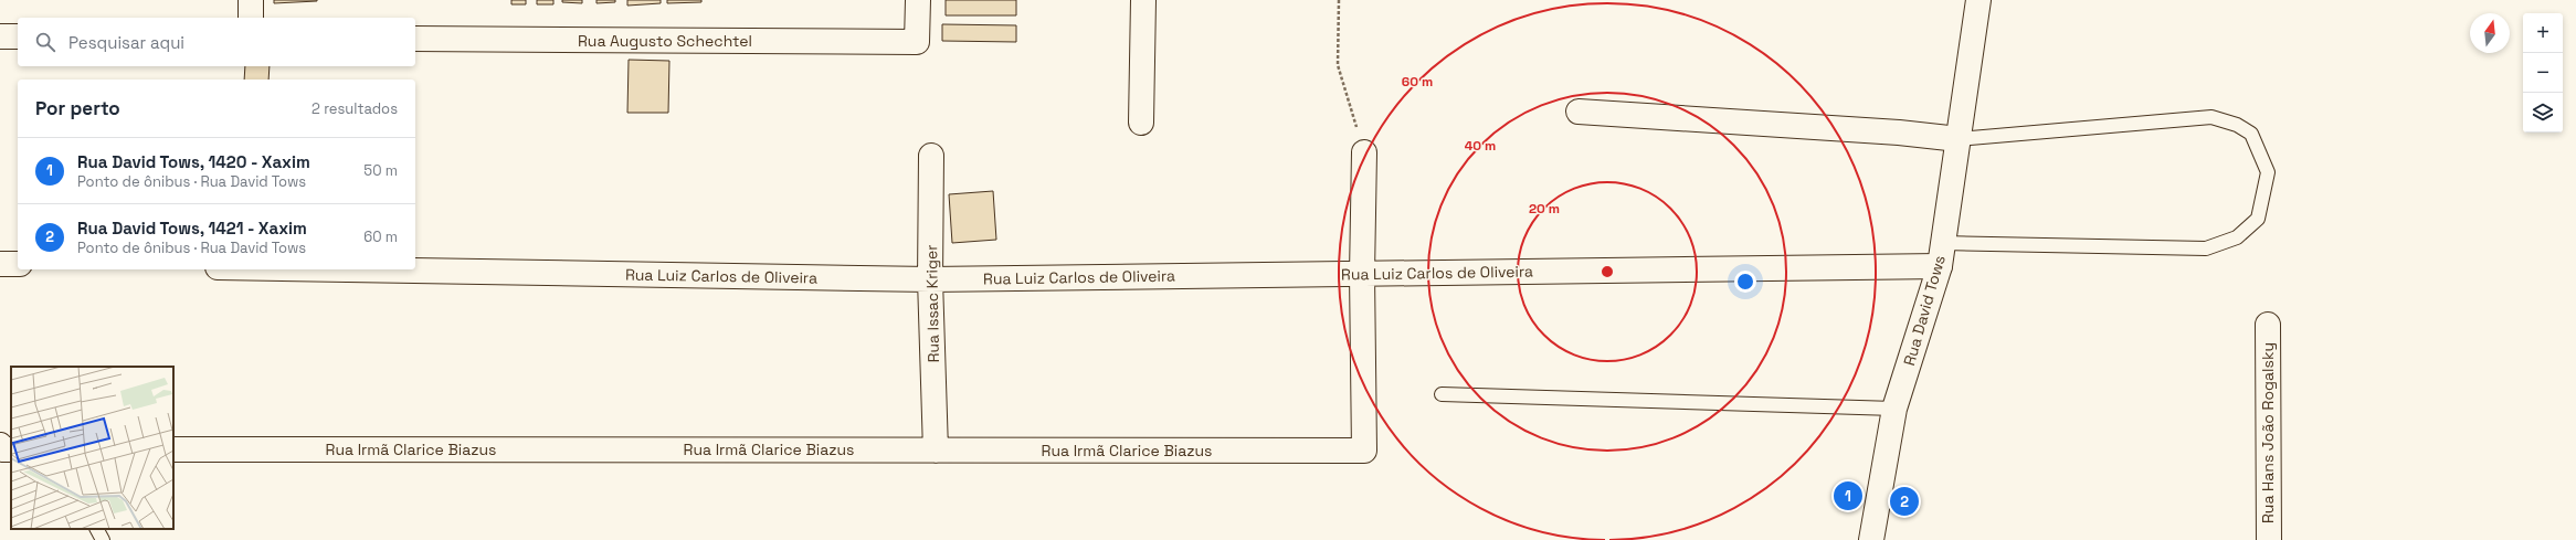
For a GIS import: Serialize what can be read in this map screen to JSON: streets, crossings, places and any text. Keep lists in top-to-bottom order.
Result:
{
  "streets": {
    "street": [
      "Rua Augusto Schechtel",
      "Rua Luiz Carlos de Oliveira",
      "Rua Issac Kriger",
      "Rua David Tows",
      "Rua Hans João Rogalsky",
      "Rua Irmã Clarice Biazus"
    ]
  },
  "crossings": [
    ["Rua Luiz Carlos de Oliveira", "Rua Issac Kriger"],
    ["Rua Luiz Carlos de Oliveira", "Rua David Tows"],
    ["Rua Luiz Carlos de Oliveira", "Rua Irmã Clarice Biazus"],
    ["Rua Issac Kriger", "Rua Irmã Clarice Biazus"]
  ],
  "north": "top",
  "page": {
    "map_buttons": ["+", "−"],
    "search": "Pesquisar aqui",
    "heading": ["Por perto", "2 resultados"],
    "list": [
      {
        "mark": "1",
        "name": "Rua David Tows, 1420 - Xaxim",
        "note": "Ponto de ônibus · Rua David Tows",
        "value": "50 m"
      },
      {
        "mark": "2",
        "name": "Rua David Tows, 1421 - Xaxim",
        "note": "Ponto de ônibus · Rua David Tows",
        "value": "60 m"
      }
    ],
    "pins": ["1", "2"]
  },
  "rings": ["60 m", "40 m", "20 m"]
}
